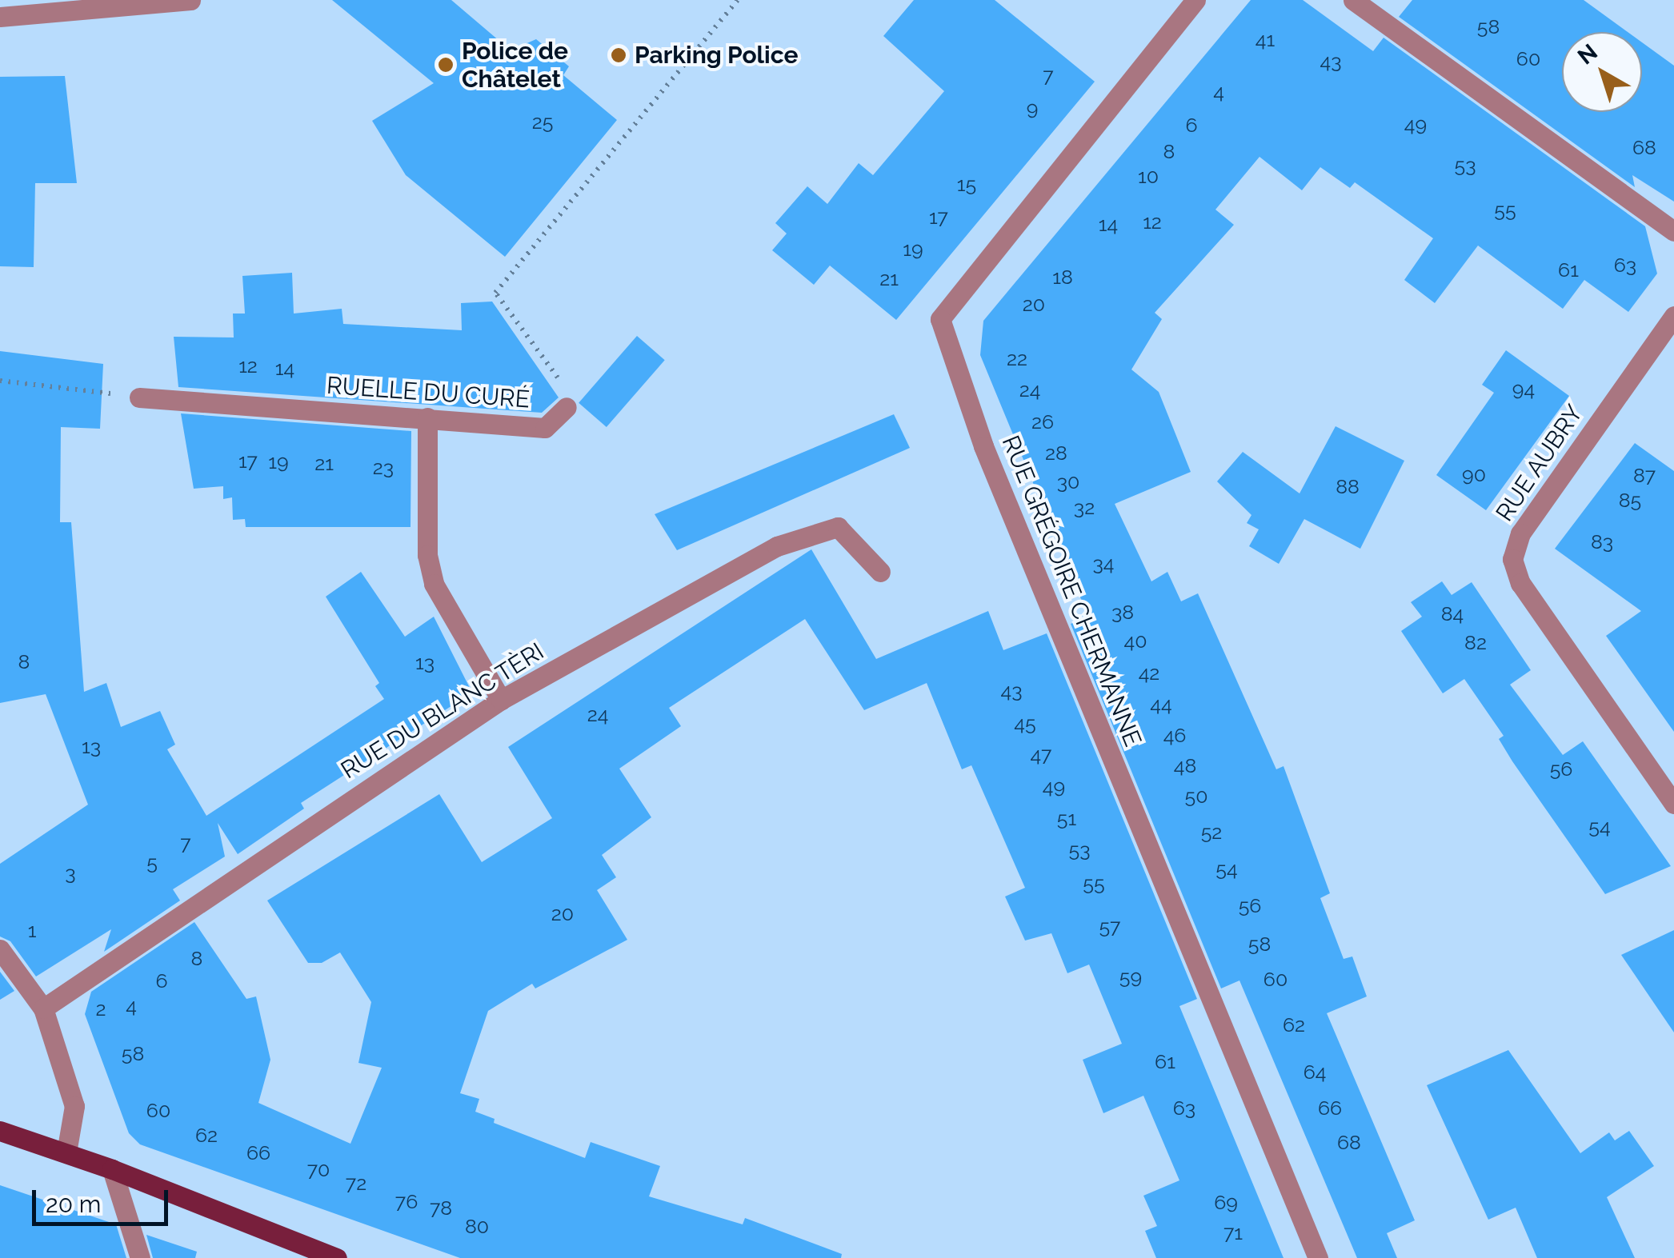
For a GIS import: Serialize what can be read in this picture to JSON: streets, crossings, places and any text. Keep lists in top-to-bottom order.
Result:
{
  "streets": {
    "street": [
      "RUELLE DU CURÉ",
      "RUE AUBRY",
      "RUE GRÉGOIRE CHERMANNE",
      "RUE DU BLANC TÈRI"
    ]
  },
  "places": ["Parking Police", "Police de Châtelet"],
  "house_numbers": [
    "58",
    "41",
    "60",
    "43",
    "7",
    "4",
    "9",
    "25",
    "49",
    "6",
    "68",
    "8",
    "53",
    "10",
    "15",
    "55",
    "17",
    "12",
    "14",
    "19",
    "63",
    "61",
    "18",
    "21",
    "20",
    "22",
    "12",
    "14",
    "94",
    "24",
    "26",
    "28",
    "17",
    "19",
    "21",
    "23",
    "90",
    "87",
    "30",
    "88",
    "85",
    "32",
    "83",
    "34",
    "38",
    "84",
    "40",
    "82",
    "8",
    "13",
    "42",
    "43",
    "44",
    "24",
    "45",
    "46",
    "13",
    "47",
    "48",
    "56",
    "49",
    "50",
    "51",
    "54",
    "52",
    "7",
    "53",
    "5",
    "54",
    "3",
    "55",
    "56",
    "20",
    "57",
    "1",
    "58",
    "8",
    "59",
    "60",
    "6",
    "4",
    "2",
    "62",
    "58",
    "61",
    "64",
    "63",
    "66",
    "60",
    "62",
    "68",
    "66",
    "70",
    "72",
    "76",
    "69",
    "78",
    "80",
    "71"
  ],
  "scale_bar": "20 m",
  "north": "top left"
}
